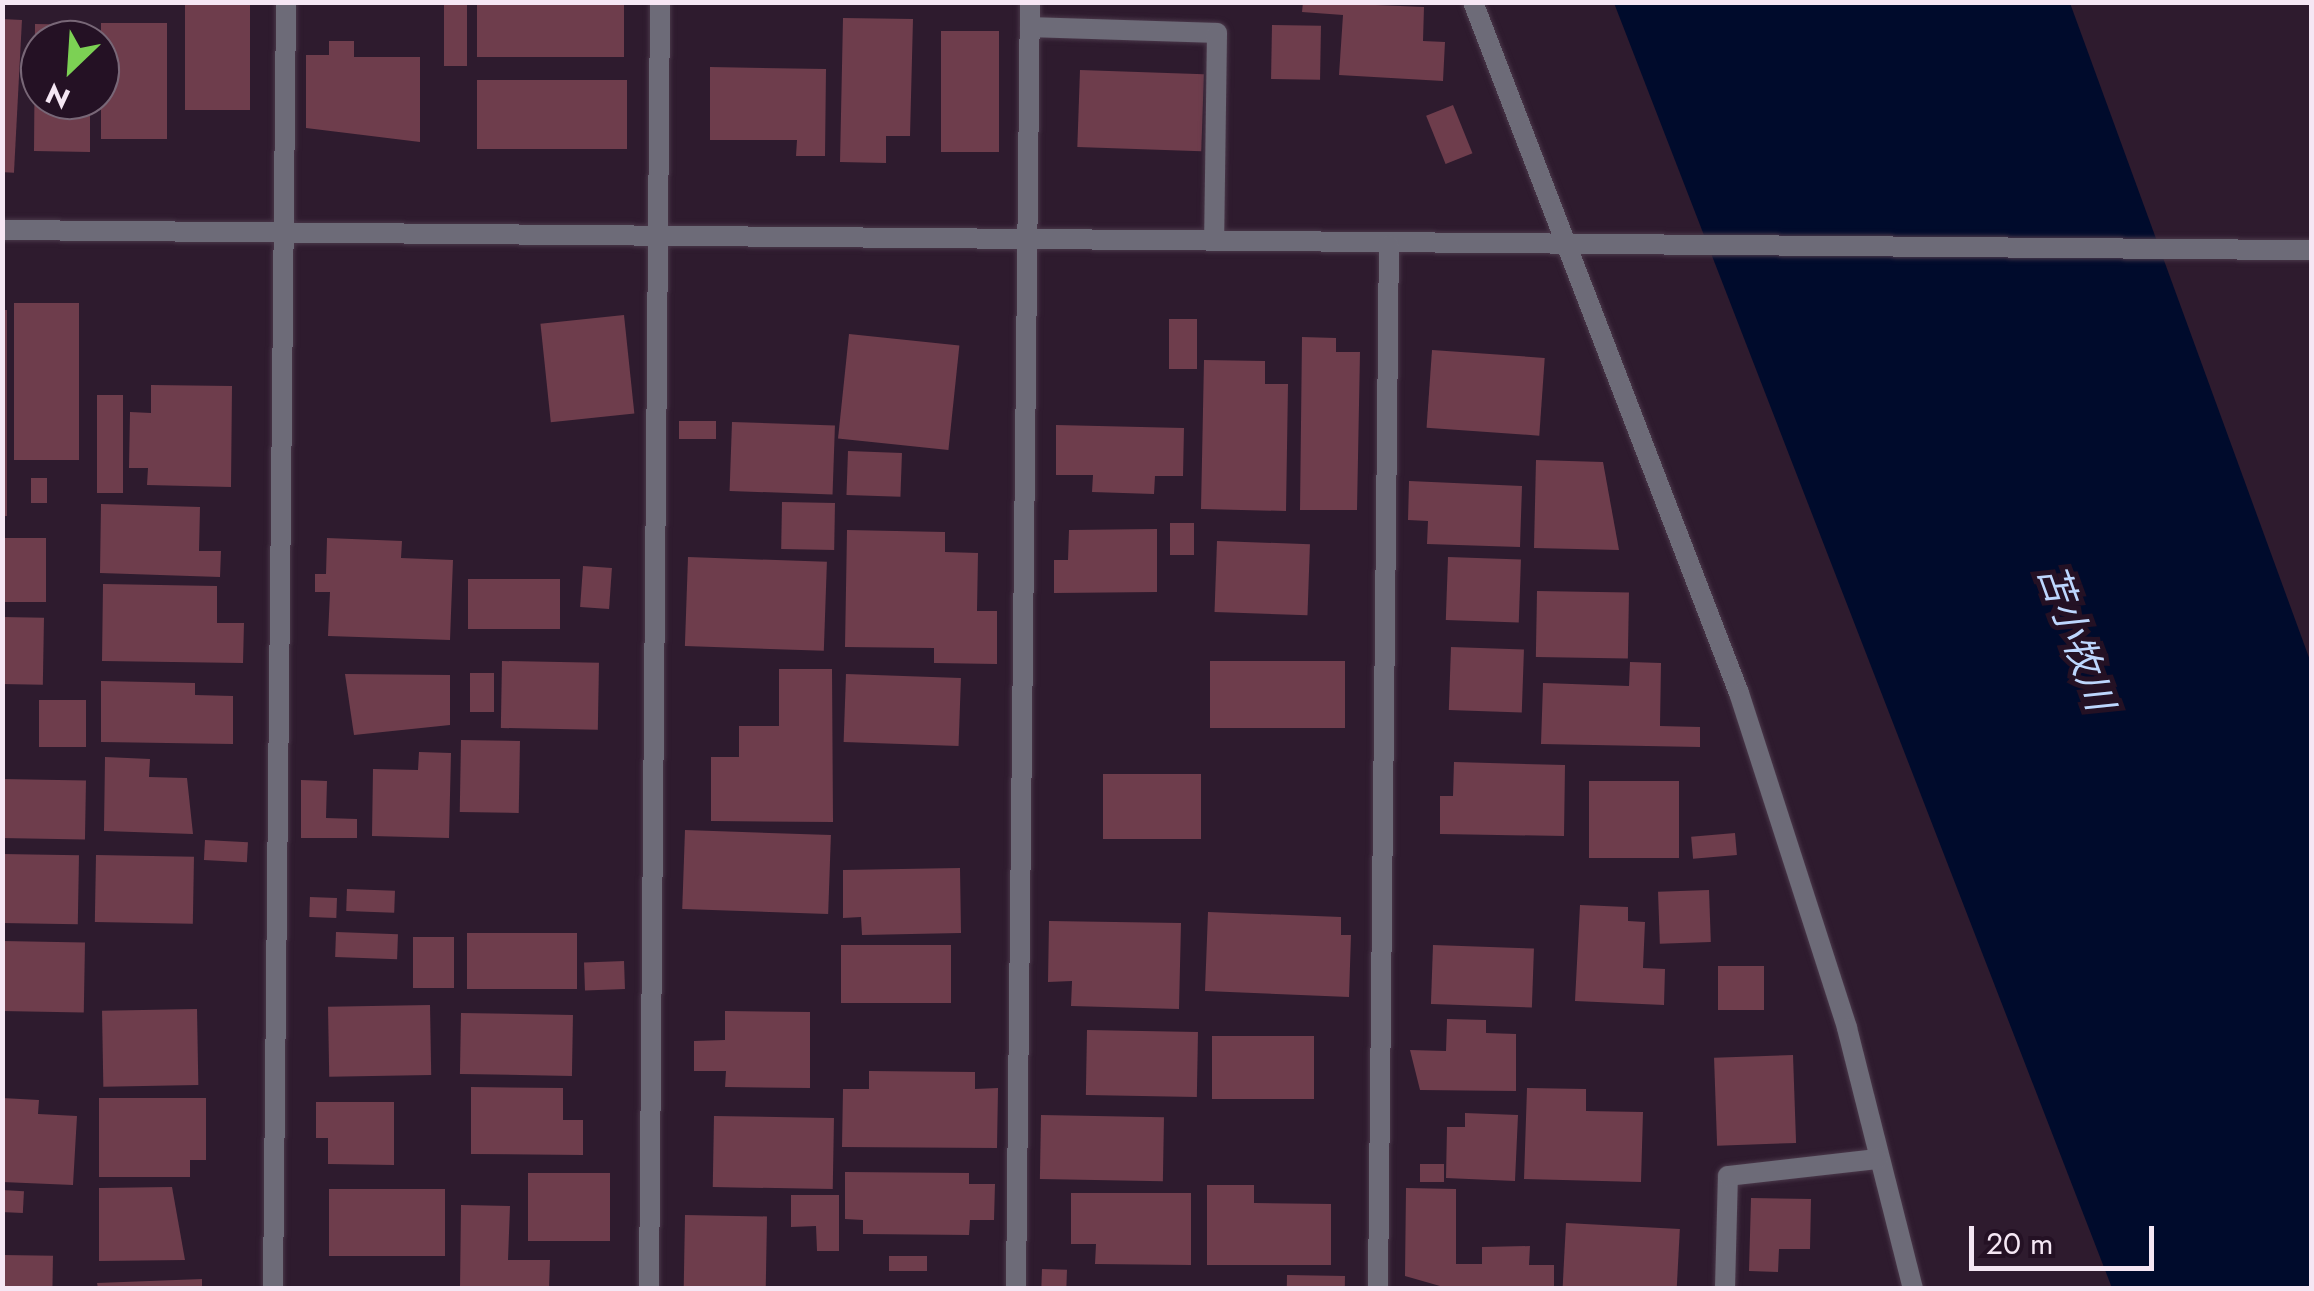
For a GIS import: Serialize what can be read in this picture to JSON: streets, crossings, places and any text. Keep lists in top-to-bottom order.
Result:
{
  "water": ["苫小牧川"],
  "scale_bar": "20 m",
  "north": "bottom left"
}
